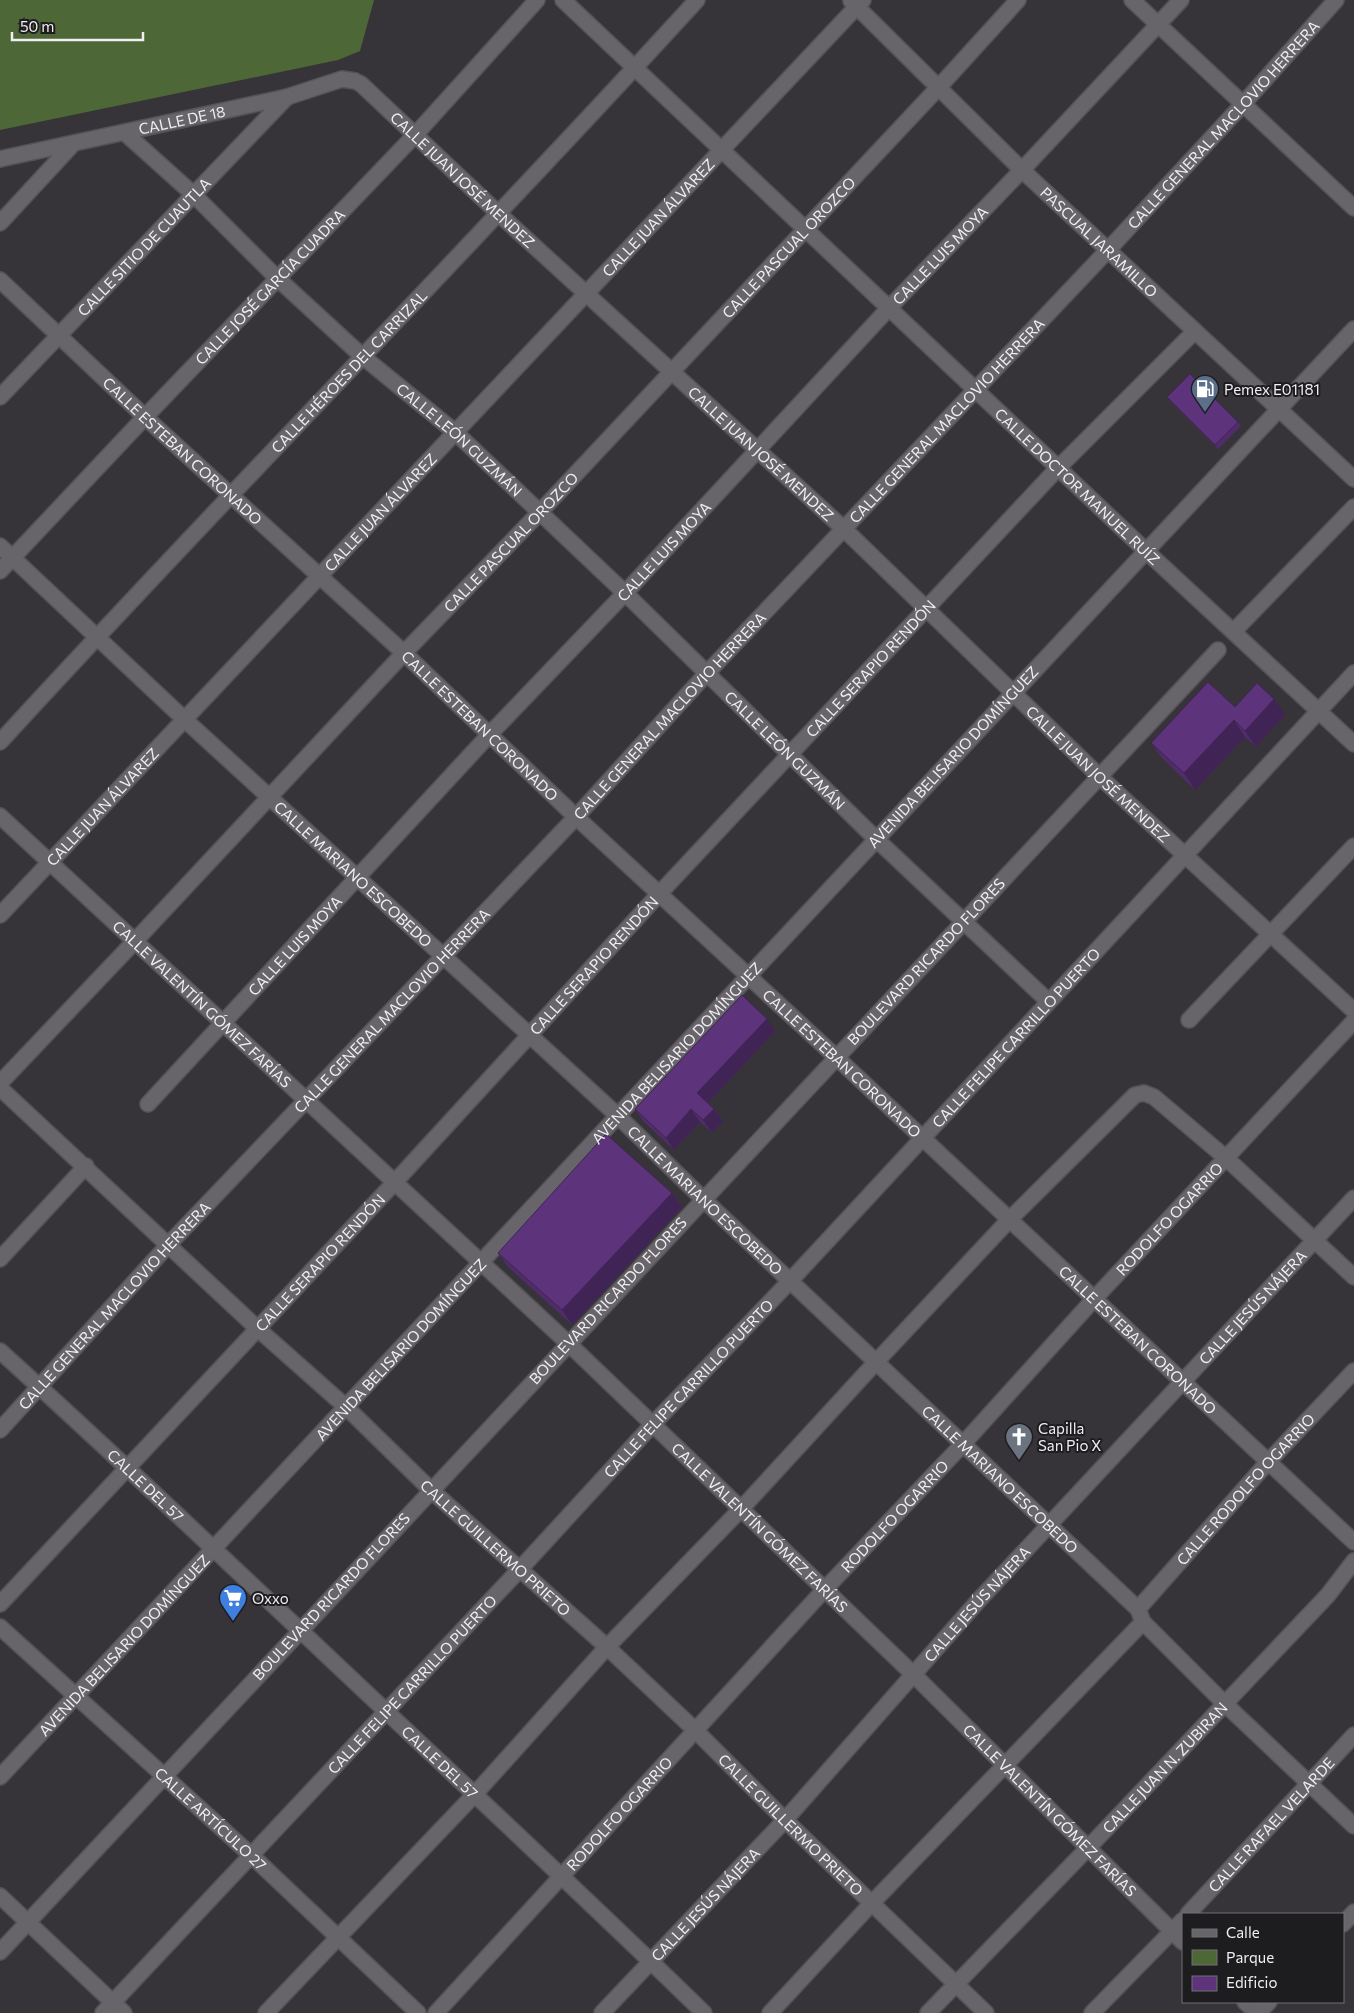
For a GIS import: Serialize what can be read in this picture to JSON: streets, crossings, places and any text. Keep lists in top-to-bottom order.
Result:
{
  "streets": {
    "street": [
      "CALLE DE 18",
      "CALLE GENERAL MACLOVIO HERRERA",
      "CALLE JUAN JOSÉ MENDEZ",
      "CALLE JUAN ÁLVAREZ",
      "PASCUAL JARAMILLO",
      "CALLE SITIO DE CUAUTLA",
      "CALLE PASCUAL OROZCO",
      "CALLE LUIS MOYA",
      "CALLE JOSÉ GARCÍA CUADRA",
      "CALLE HÉROES DEL CARRIZAL",
      "CALLE LEÓN GUZMÁN",
      "CALLE ESTEBAN CORONADO",
      "CALLE DOCTOR MANUEL RUÍZ",
      "CALLE SERAPIO RENDÓN",
      "AVENIDA BELISARIO DOMÍNGUEZ",
      "CALLE MARIANO ESCOBEDO",
      "BOULEVARD RICARDO FLORES",
      "CALLE VALENTÍN GÓMEZ FARÍAS",
      "CALLE FELIPE CARRILLO PUERTO",
      "RODOLFO OGARRIO",
      "CALLE JESÚS NÁJERA",
      "CALLE DEL 57",
      "CALLE RODOLFO OGARRIO",
      "CALLE GUILLERMO PRIETO",
      "CALLE JUAN N. ZUBIRAN",
      "CALLE ARTÍCULO 27",
      "CALLE RAFAEL VELARDE"
    ]
  },
  "crossings": [
    ["CALLE DE 18", "CALLE JUAN JOSÉ MENDEZ"],
    ["CALLE DE 18", "CALLE SITIO DE CUAUTLA"],
    ["CALLE DE 18", "CALLE LEÓN GUZMÁN"],
    ["CALLE GENERAL MACLOVIO HERRERA", "CALLE JUAN JOSÉ MENDEZ"],
    ["CALLE GENERAL MACLOVIO HERRERA", "PASCUAL JARAMILLO"],
    ["CALLE GENERAL MACLOVIO HERRERA", "CALLE LEÓN GUZMÁN"],
    ["CALLE GENERAL MACLOVIO HERRERA", "CALLE ESTEBAN CORONADO"],
    ["CALLE GENERAL MACLOVIO HERRERA", "CALLE DOCTOR MANUEL RUÍZ"],
    ["CALLE GENERAL MACLOVIO HERRERA", "CALLE MARIANO ESCOBEDO"],
    ["CALLE GENERAL MACLOVIO HERRERA", "CALLE VALENTÍN GÓMEZ FARÍAS"],
    ["CALLE GENERAL MACLOVIO HERRERA", "CALLE DEL 57"],
    ["CALLE GENERAL MACLOVIO HERRERA", "CALLE GUILLERMO PRIETO"],
    ["CALLE JUAN JOSÉ MENDEZ", "CALLE JUAN ÁLVAREZ"],
    ["CALLE JUAN JOSÉ MENDEZ", "CALLE PASCUAL OROZCO"],
    ["CALLE JUAN JOSÉ MENDEZ", "CALLE LUIS MOYA"],
    ["CALLE JUAN JOSÉ MENDEZ", "CALLE JOSÉ GARCÍA CUADRA"],
    ["CALLE JUAN JOSÉ MENDEZ", "CALLE HÉROES DEL CARRIZAL"],
    ["CALLE JUAN JOSÉ MENDEZ", "CALLE SERAPIO RENDÓN"],
    ["CALLE JUAN JOSÉ MENDEZ", "AVENIDA BELISARIO DOMÍNGUEZ"],
    ["CALLE JUAN JOSÉ MENDEZ", "BOULEVARD RICARDO FLORES"],
    ["CALLE JUAN JOSÉ MENDEZ", "CALLE FELIPE CARRILLO PUERTO"],
    ["CALLE JUAN ÁLVAREZ", "PASCUAL JARAMILLO"],
    ["CALLE JUAN ÁLVAREZ", "CALLE LEÓN GUZMÁN"],
    ["CALLE JUAN ÁLVAREZ", "CALLE ESTEBAN CORONADO"],
    ["CALLE JUAN ÁLVAREZ", "CALLE DOCTOR MANUEL RUÍZ"],
    ["CALLE JUAN ÁLVAREZ", "CALLE MARIANO ESCOBEDO"],
    ["CALLE JUAN ÁLVAREZ", "CALLE VALENTÍN GÓMEZ FARÍAS"],
    ["PASCUAL JARAMILLO", "CALLE PASCUAL OROZCO"],
    ["PASCUAL JARAMILLO", "CALLE LUIS MOYA"],
    ["PASCUAL JARAMILLO", "CALLE SERAPIO RENDÓN"],
    ["PASCUAL JARAMILLO", "AVENIDA BELISARIO DOMÍNGUEZ"],
    ["CALLE SITIO DE CUAUTLA", "CALLE LEÓN GUZMÁN"],
    ["CALLE SITIO DE CUAUTLA", "CALLE ESTEBAN CORONADO"],
    ["CALLE PASCUAL OROZCO", "CALLE LEÓN GUZMÁN"],
    ["CALLE PASCUAL OROZCO", "CALLE ESTEBAN CORONADO"],
    ["CALLE PASCUAL OROZCO", "CALLE DOCTOR MANUEL RUÍZ"],
    ["CALLE PASCUAL OROZCO", "CALLE MARIANO ESCOBEDO"],
    ["CALLE PASCUAL OROZCO", "CALLE VALENTÍN GÓMEZ FARÍAS"],
    ["CALLE LUIS MOYA", "CALLE LEÓN GUZMÁN"],
    ["CALLE LUIS MOYA", "CALLE ESTEBAN CORONADO"],
    ["CALLE LUIS MOYA", "CALLE DOCTOR MANUEL RUÍZ"],
    ["CALLE LUIS MOYA", "CALLE MARIANO ESCOBEDO"],
    ["CALLE LUIS MOYA", "CALLE VALENTÍN GÓMEZ FARÍAS"],
    ["CALLE JOSÉ GARCÍA CUADRA", "CALLE LEÓN GUZMÁN"],
    ["CALLE JOSÉ GARCÍA CUADRA", "CALLE ESTEBAN CORONADO"],
    ["CALLE JOSÉ GARCÍA CUADRA", "CALLE MARIANO ESCOBEDO"],
    ["CALLE HÉROES DEL CARRIZAL", "CALLE LEÓN GUZMÁN"],
    ["CALLE HÉROES DEL CARRIZAL", "CALLE ESTEBAN CORONADO"],
    ["CALLE HÉROES DEL CARRIZAL", "CALLE DOCTOR MANUEL RUÍZ"],
    ["CALLE HÉROES DEL CARRIZAL", "CALLE MARIANO ESCOBEDO"],
    ["CALLE LEÓN GUZMÁN", "CALLE SERAPIO RENDÓN"],
    ["CALLE LEÓN GUZMÁN", "AVENIDA BELISARIO DOMÍNGUEZ"],
    ["CALLE LEÓN GUZMÁN", "BOULEVARD RICARDO FLORES"],
    ["CALLE LEÓN GUZMÁN", "CALLE FELIPE CARRILLO PUERTO"],
    ["CALLE ESTEBAN CORONADO", "CALLE SERAPIO RENDÓN"],
    ["CALLE ESTEBAN CORONADO", "AVENIDA BELISARIO DOMÍNGUEZ"],
    ["CALLE ESTEBAN CORONADO", "BOULEVARD RICARDO FLORES"],
    ["CALLE ESTEBAN CORONADO", "CALLE FELIPE CARRILLO PUERTO"],
    ["CALLE ESTEBAN CORONADO", "RODOLFO OGARRIO"],
    ["CALLE ESTEBAN CORONADO", "CALLE JESÚS NÁJERA"],
    ["CALLE ESTEBAN CORONADO", "CALLE RODOLFO OGARRIO"],
    ["CALLE DOCTOR MANUEL RUÍZ", "CALLE SERAPIO RENDÓN"],
    ["CALLE DOCTOR MANUEL RUÍZ", "AVENIDA BELISARIO DOMÍNGUEZ"],
    ["CALLE DOCTOR MANUEL RUÍZ", "CALLE FELIPE CARRILLO PUERTO"],
    ["CALLE SERAPIO RENDÓN", "CALLE MARIANO ESCOBEDO"],
    ["CALLE SERAPIO RENDÓN", "CALLE VALENTÍN GÓMEZ FARÍAS"],
    ["CALLE SERAPIO RENDÓN", "CALLE DEL 57"],
    ["CALLE SERAPIO RENDÓN", "CALLE GUILLERMO PRIETO"],
    ["AVENIDA BELISARIO DOMÍNGUEZ", "CALLE MARIANO ESCOBEDO"],
    ["AVENIDA BELISARIO DOMÍNGUEZ", "CALLE VALENTÍN GÓMEZ FARÍAS"],
    ["AVENIDA BELISARIO DOMÍNGUEZ", "CALLE DEL 57"],
    ["AVENIDA BELISARIO DOMÍNGUEZ", "CALLE GUILLERMO PRIETO"],
    ["AVENIDA BELISARIO DOMÍNGUEZ", "CALLE ARTÍCULO 27"],
    ["CALLE MARIANO ESCOBEDO", "BOULEVARD RICARDO FLORES"],
    ["CALLE MARIANO ESCOBEDO", "CALLE FELIPE CARRILLO PUERTO"],
    ["CALLE MARIANO ESCOBEDO", "RODOLFO OGARRIO"],
    ["CALLE MARIANO ESCOBEDO", "CALLE JESÚS NÁJERA"],
    ["CALLE MARIANO ESCOBEDO", "CALLE RODOLFO OGARRIO"],
    ["CALLE MARIANO ESCOBEDO", "CALLE JUAN N. ZUBIRAN"],
    ["CALLE MARIANO ESCOBEDO", "CALLE RAFAEL VELARDE"],
    ["BOULEVARD RICARDO FLORES", "CALLE VALENTÍN GÓMEZ FARÍAS"],
    ["BOULEVARD RICARDO FLORES", "CALLE DEL 57"],
    ["BOULEVARD RICARDO FLORES", "CALLE GUILLERMO PRIETO"],
    ["BOULEVARD RICARDO FLORES", "CALLE ARTÍCULO 27"],
    ["CALLE VALENTÍN GÓMEZ FARÍAS", "CALLE FELIPE CARRILLO PUERTO"],
    ["CALLE VALENTÍN GÓMEZ FARÍAS", "RODOLFO OGARRIO"],
    ["CALLE VALENTÍN GÓMEZ FARÍAS", "CALLE JESÚS NÁJERA"],
    ["CALLE VALENTÍN GÓMEZ FARÍAS", "CALLE RODOLFO OGARRIO"],
    ["CALLE VALENTÍN GÓMEZ FARÍAS", "CALLE JUAN N. ZUBIRAN"],
    ["CALLE FELIPE CARRILLO PUERTO", "CALLE DEL 57"],
    ["CALLE FELIPE CARRILLO PUERTO", "CALLE GUILLERMO PRIETO"],
    ["CALLE FELIPE CARRILLO PUERTO", "CALLE ARTÍCULO 27"],
    ["RODOLFO OGARRIO", "CALLE DEL 57"],
    ["RODOLFO OGARRIO", "CALLE GUILLERMO PRIETO"],
    ["CALLE JESÚS NÁJERA", "CALLE DEL 57"],
    ["CALLE JESÚS NÁJERA", "CALLE GUILLERMO PRIETO"],
    ["CALLE RODOLFO OGARRIO", "CALLE GUILLERMO PRIETO"],
    ["CALLE GUILLERMO PRIETO", "CALLE JUAN N. ZUBIRAN"]
  ],
  "places": {
    "fuel station": ["Pemex E01181"],
    "church": ["Capilla San Pio X"],
    "supermarket": ["Oxxo"]
  },
  "legend": ["Calle", "Parque", "Edificio"],
  "scale_bar": "50 m"
}
